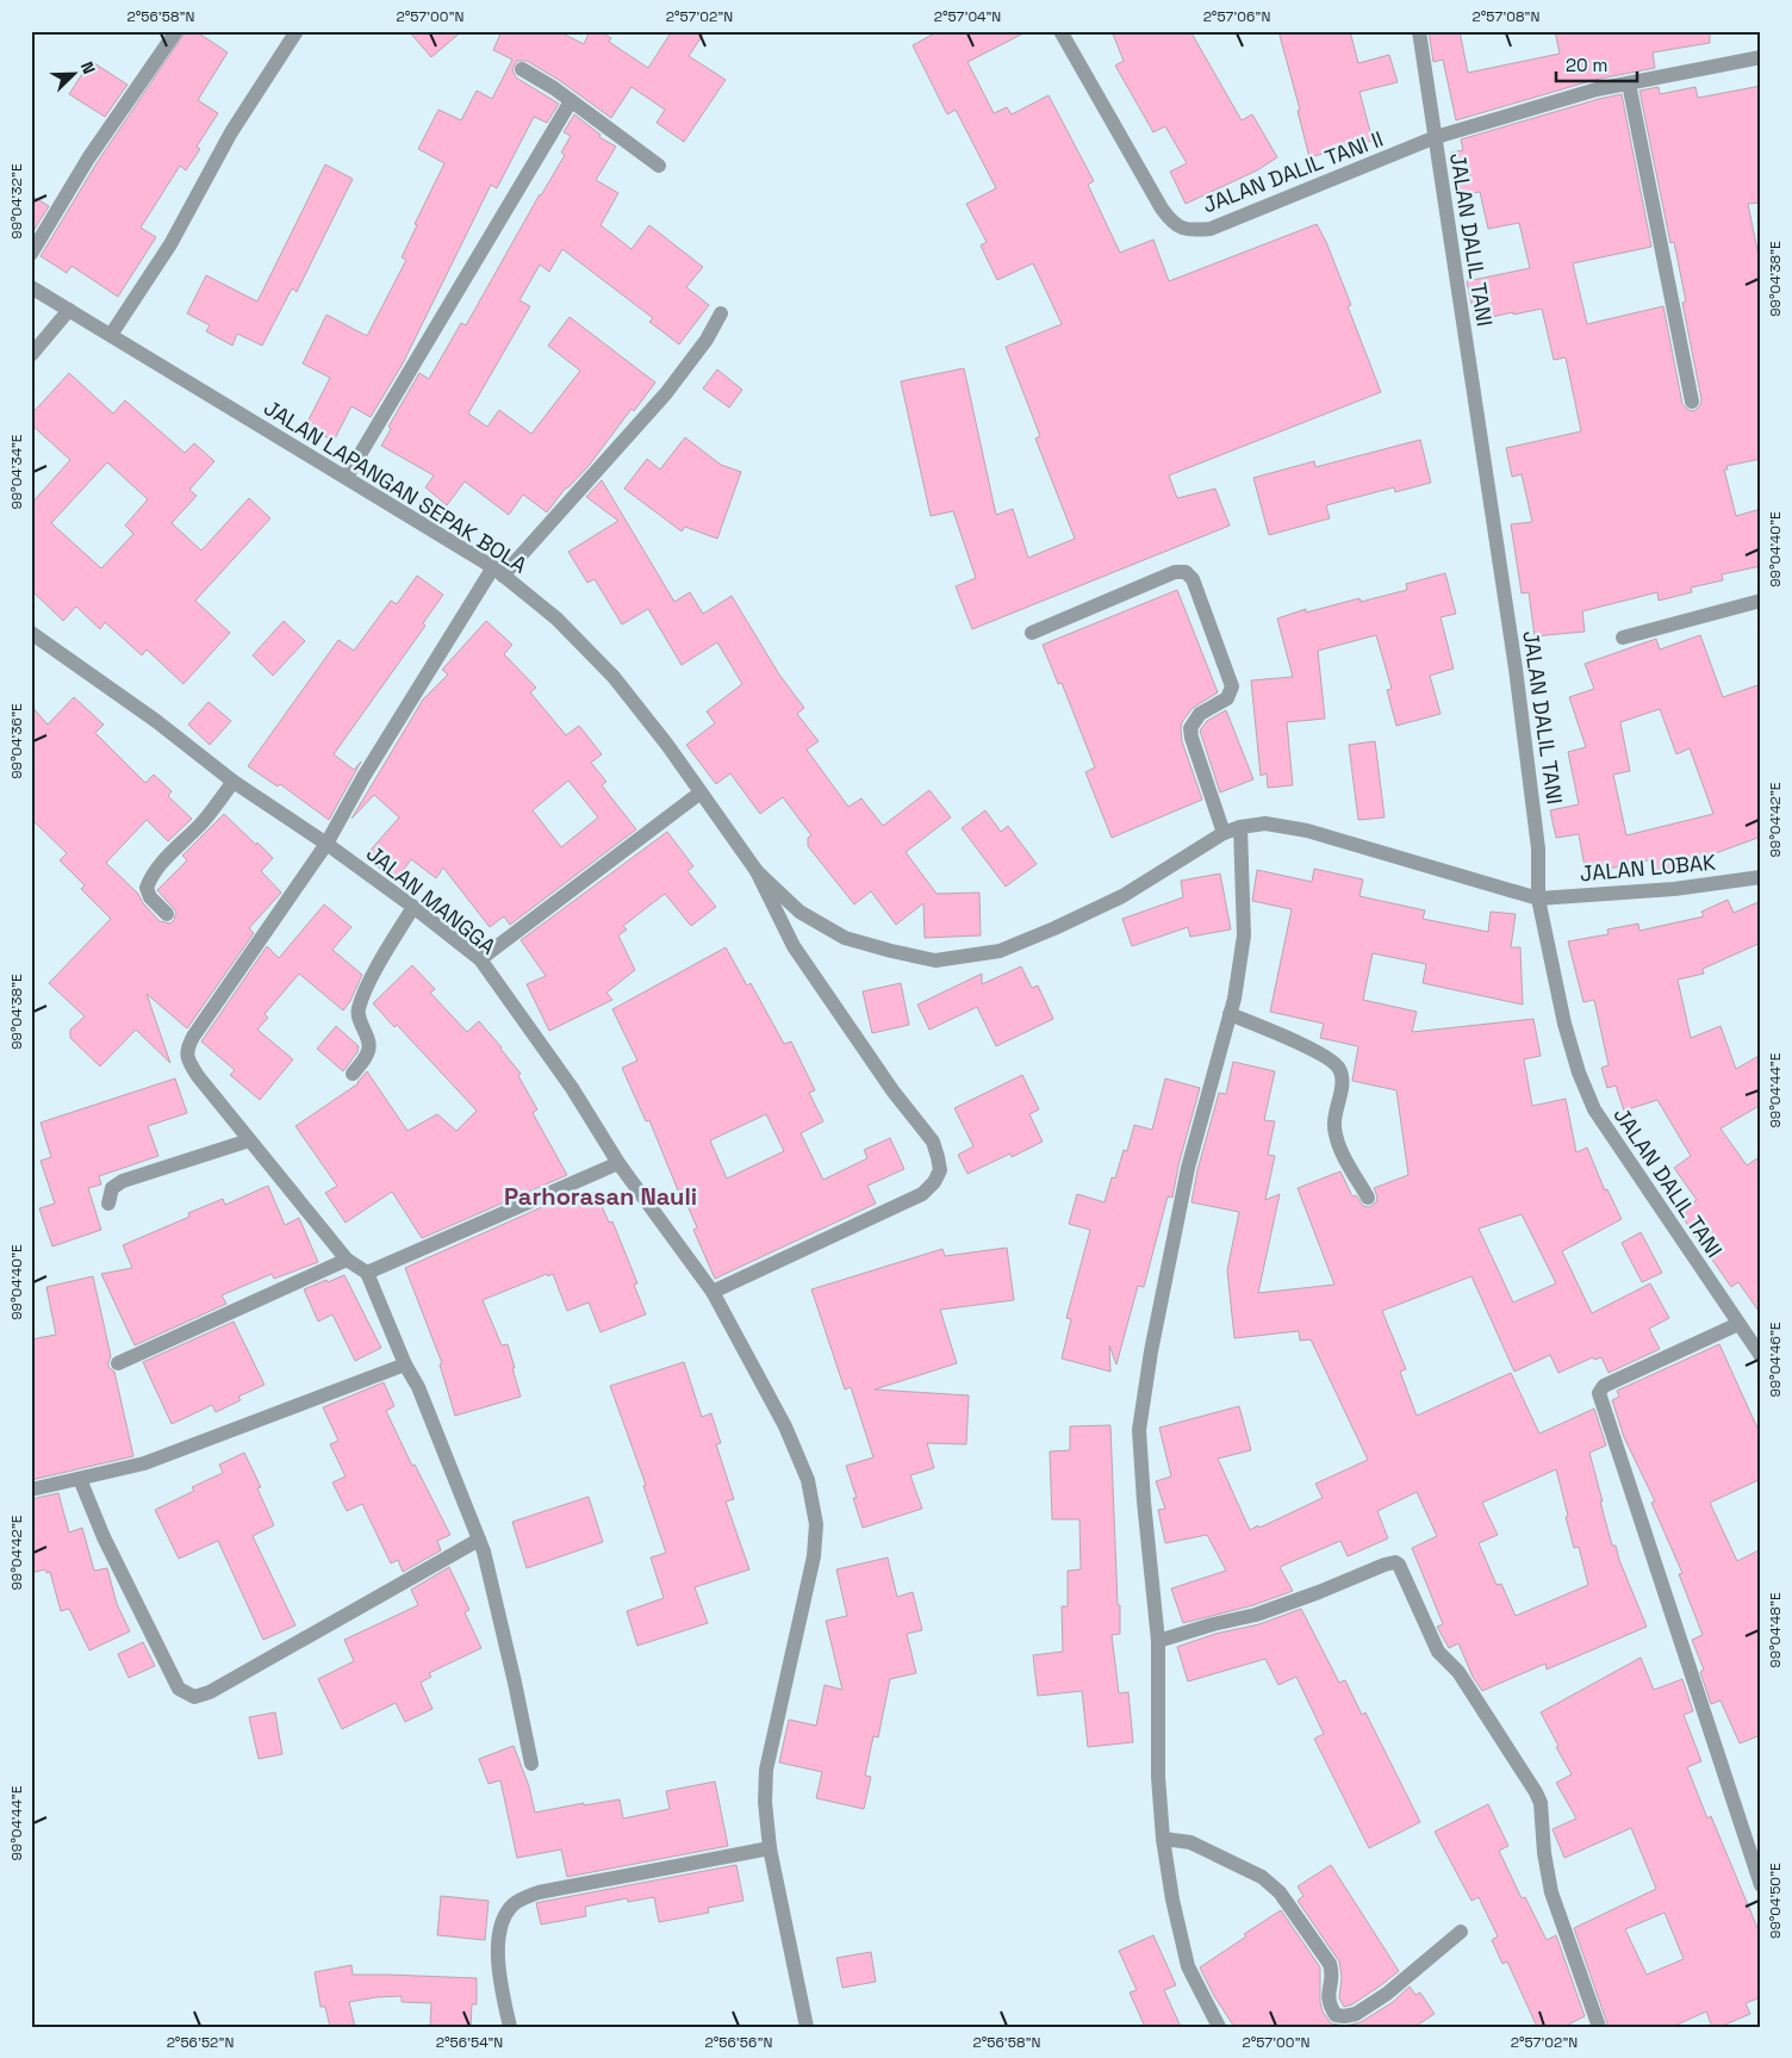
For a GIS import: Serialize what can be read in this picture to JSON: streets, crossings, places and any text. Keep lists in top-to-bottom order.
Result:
{
  "streets": {
    "street": [
      "JALAN DALIL TANI II",
      "JALAN DALIL TANI",
      "JALAN LAPANGAN SEPAK BOLA",
      "JALAN LOBAK",
      "JALAN MANGGA"
    ]
  },
  "crossings": [
    ["JALAN DALIL TANI II", "JALAN DALIL TANI"],
    ["JALAN DALIL TANI", "JALAN LAPANGAN SEPAK BOLA"],
    ["JALAN DALIL TANI", "JALAN LOBAK"],
    ["JALAN LAPANGAN SEPAK BOLA", "JALAN LOBAK"]
  ],
  "districts": ["Parhorasan Nauli"],
  "scale_bar": "20 m",
  "north": "top right",
  "coordinates": [
    "2°56'58\"N",
    "2°57'00\"N",
    "2°57'02\"N",
    "2°57'04\"N",
    "2°57'06\"N",
    "2°57'08\"N",
    "99°04'32\"E",
    "99°04'38\"E",
    "99°04'34\"E",
    "99°04'40\"E",
    "99°04'36\"E",
    "99°04'42\"E",
    "99°04'44\"E",
    "99°04'46\"E",
    "99°04'48\"E",
    "99°04'50\"E",
    "2°56'52\"N",
    "2°56'54\"N",
    "2°56'56\"N"
  ]
}
